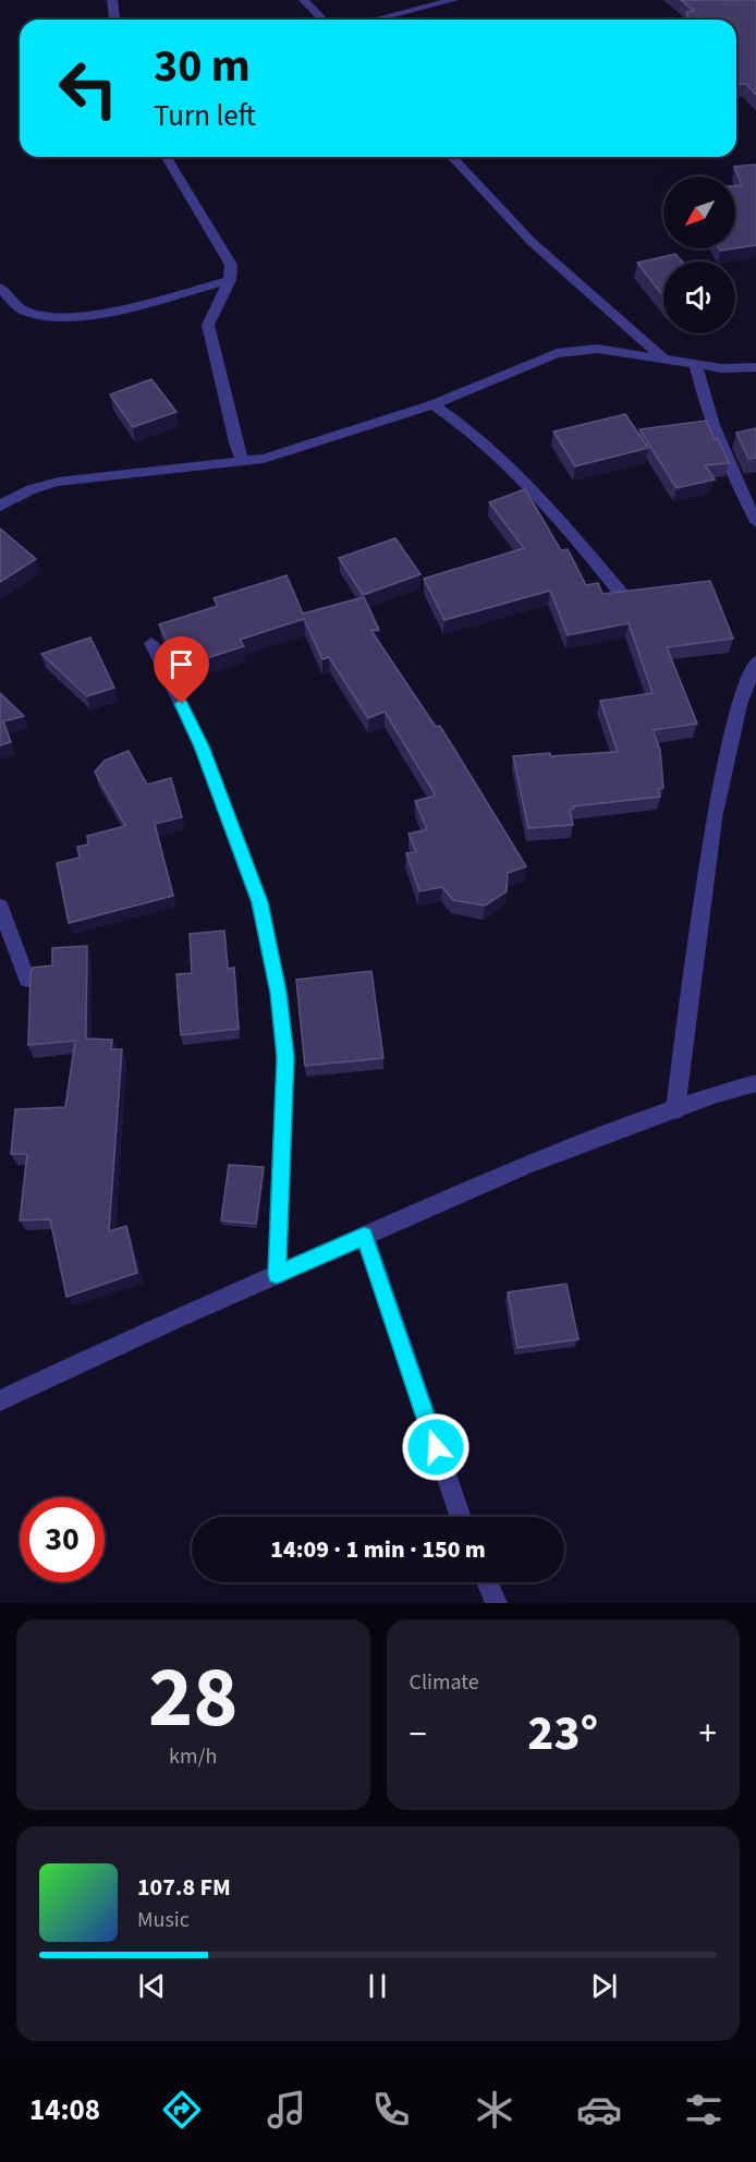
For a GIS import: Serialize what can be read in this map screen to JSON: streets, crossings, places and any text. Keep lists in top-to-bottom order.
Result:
{
  "north": "bottom left",
  "page": {
    "turn": ["30 m", "Turn left"],
    "limit": "30",
    "trip": "14:09 · 1 min · 150 m",
    "tile": [
      ["28", "km/h"],
      "Climate"
    ],
    "heat": ["−", "23°", "+"],
    "song": ["107.8 FM", "Music"],
    "tabs": "14:08"
  }
}
